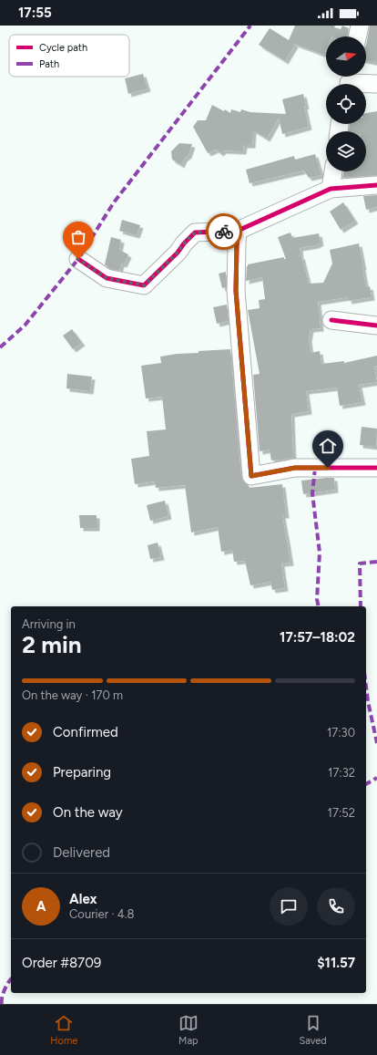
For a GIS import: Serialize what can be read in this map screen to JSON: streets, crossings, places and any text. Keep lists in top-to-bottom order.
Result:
{
  "legend": ["Cycle path", "Path"],
  "north": "right",
  "page": {
    "status": "17:55",
    "heading": ["2 min", "Arriving in", "17:57–18:02"],
    "panel": [
      "Alex",
      "Courier · 4.8",
      "Order #8709",
      "$11.57"
    ],
    "bar": "On the way · 170 m",
    "list": [
      ["Confirmed", "17:30"],
      ["Preparing", "17:32"],
      ["On the way", "17:52"],
      "Delivered"
    ],
    "round": "A",
    "tabs": ["Home", "Map", "Saved"]
  }
}
